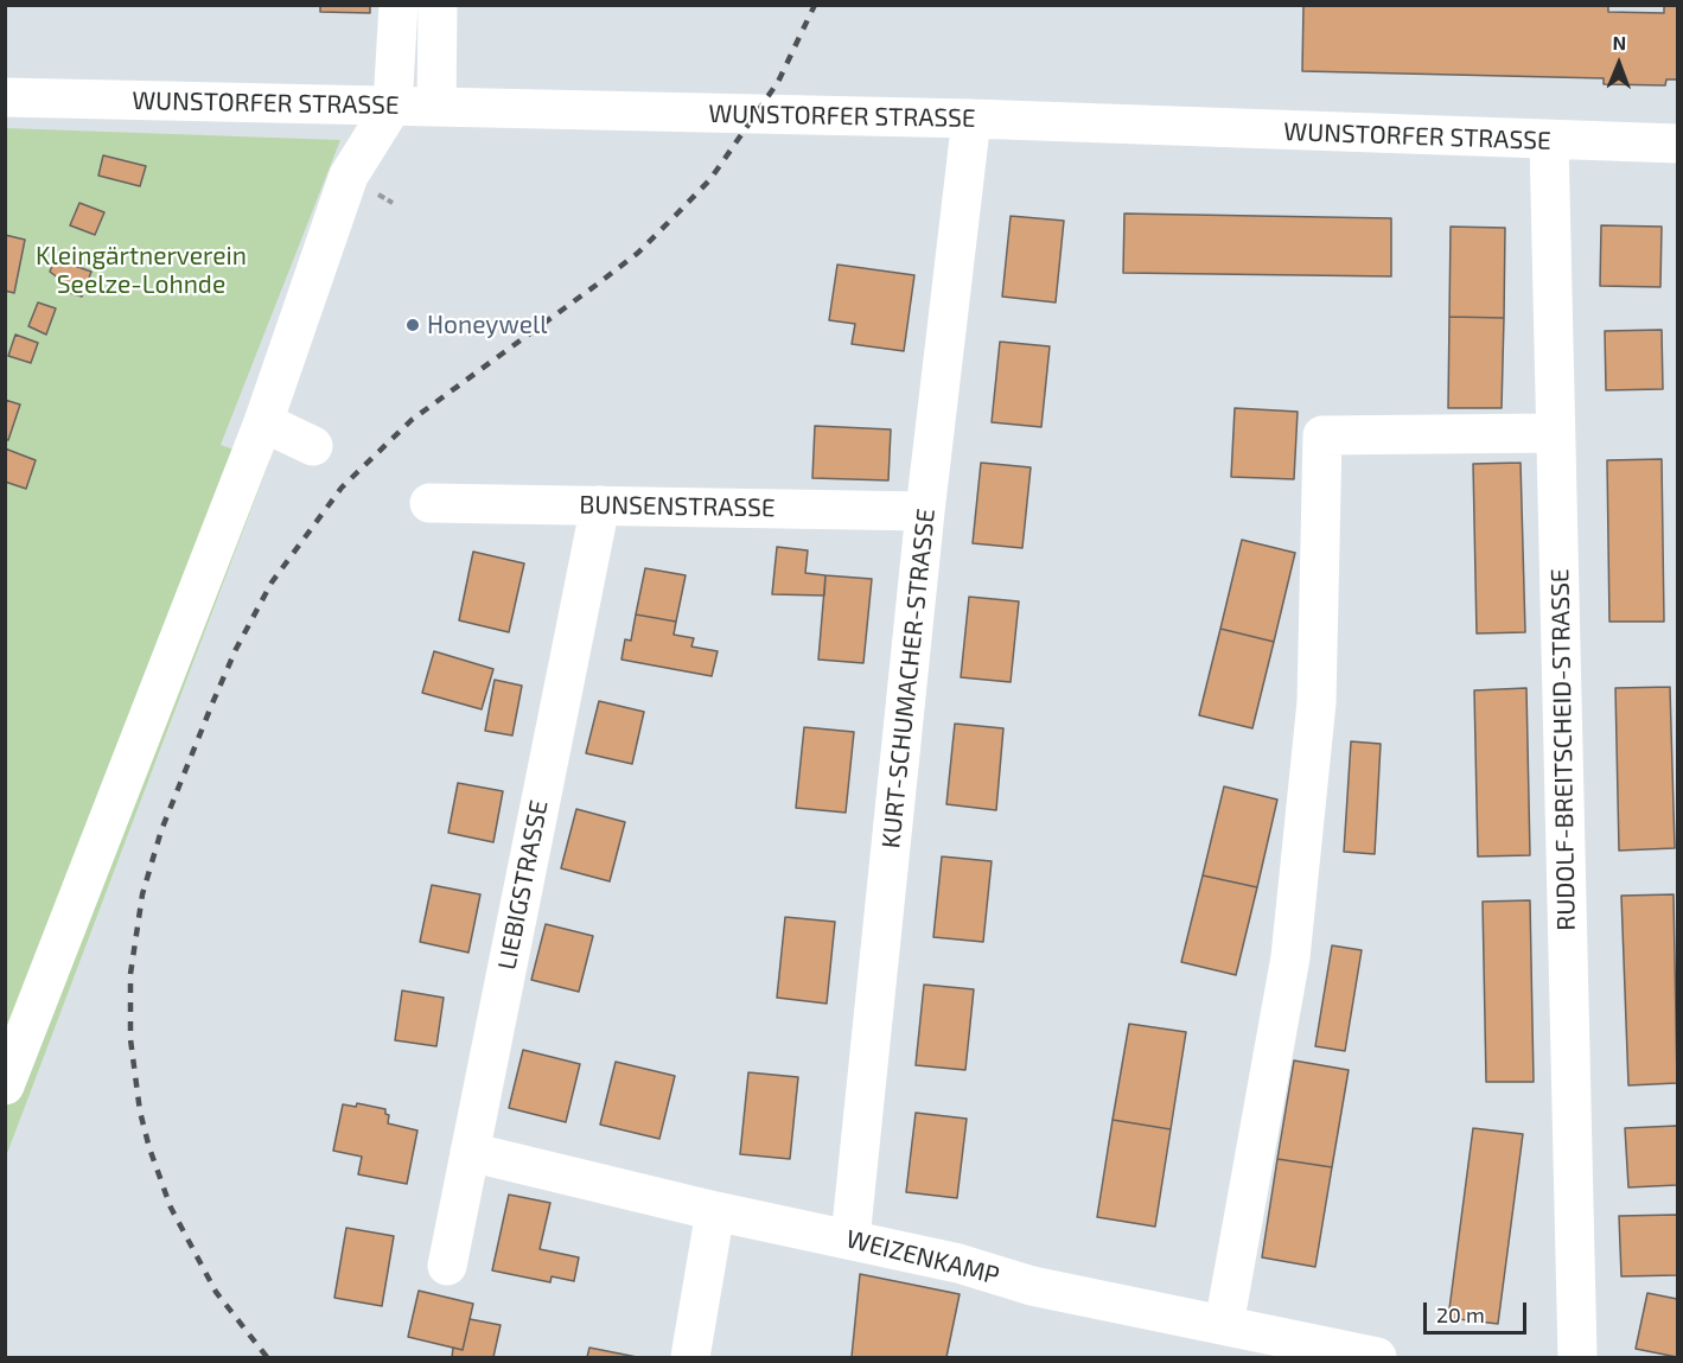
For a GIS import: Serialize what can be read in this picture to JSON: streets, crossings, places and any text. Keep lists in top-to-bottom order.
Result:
{
  "streets": {
    "street": [
      "WUNSTORFER STRASSE",
      "BUNSENSTRASSE",
      "KURT-SCHUMACHER-STRASSE",
      "RUDOLF-BREITSCHEID-STRASSE",
      "LIEBIGSTRASSE",
      "WEIZENKAMP"
    ]
  },
  "crossings": [
    ["WUNSTORFER STRASSE", "KURT-SCHUMACHER-STRASSE"],
    ["WUNSTORFER STRASSE", "RUDOLF-BREITSCHEID-STRASSE"],
    ["BUNSENSTRASSE", "KURT-SCHUMACHER-STRASSE"],
    ["BUNSENSTRASSE", "LIEBIGSTRASSE"],
    ["KURT-SCHUMACHER-STRASSE", "WEIZENKAMP"],
    ["LIEBIGSTRASSE", "WEIZENKAMP"]
  ],
  "parks": ["Kleingärtnerverein Seelze-Lohnde"],
  "places": ["Honeywell"],
  "scale_bar": "20 m",
  "north": "top"
}
